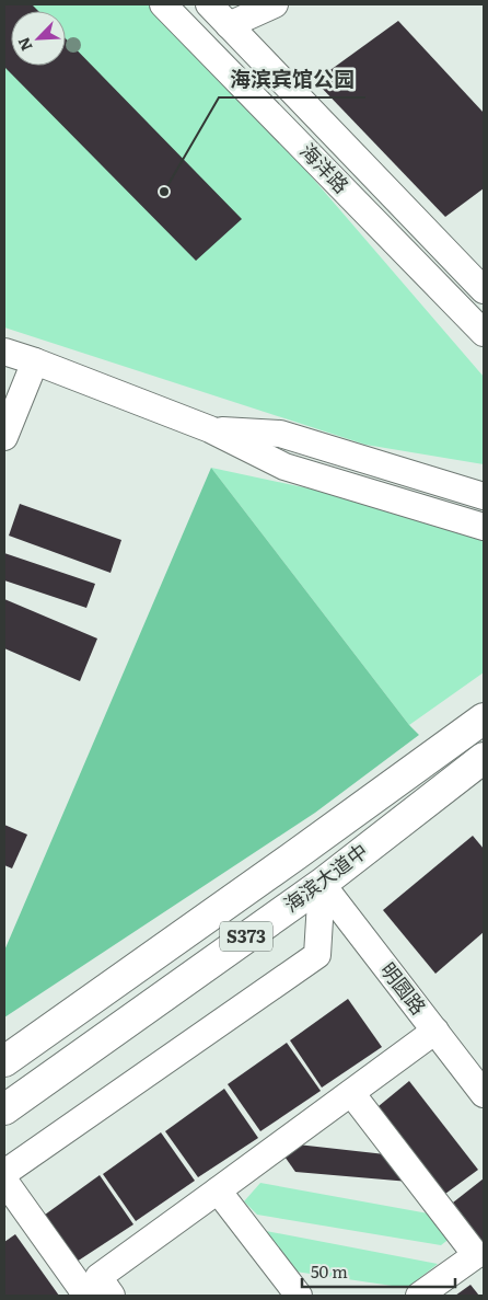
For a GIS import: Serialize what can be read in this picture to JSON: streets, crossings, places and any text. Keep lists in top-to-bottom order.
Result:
{
  "streets": {
    "main road": ["海滨大道中", "S373"],
    "street": ["海洋路", "明圆路"]
  },
  "crossings": [
    ["海滨大道中", "明圆路"]
  ],
  "places": ["海滨宾馆公园"],
  "scale_bar": "50 m",
  "north": "bottom left"
}
